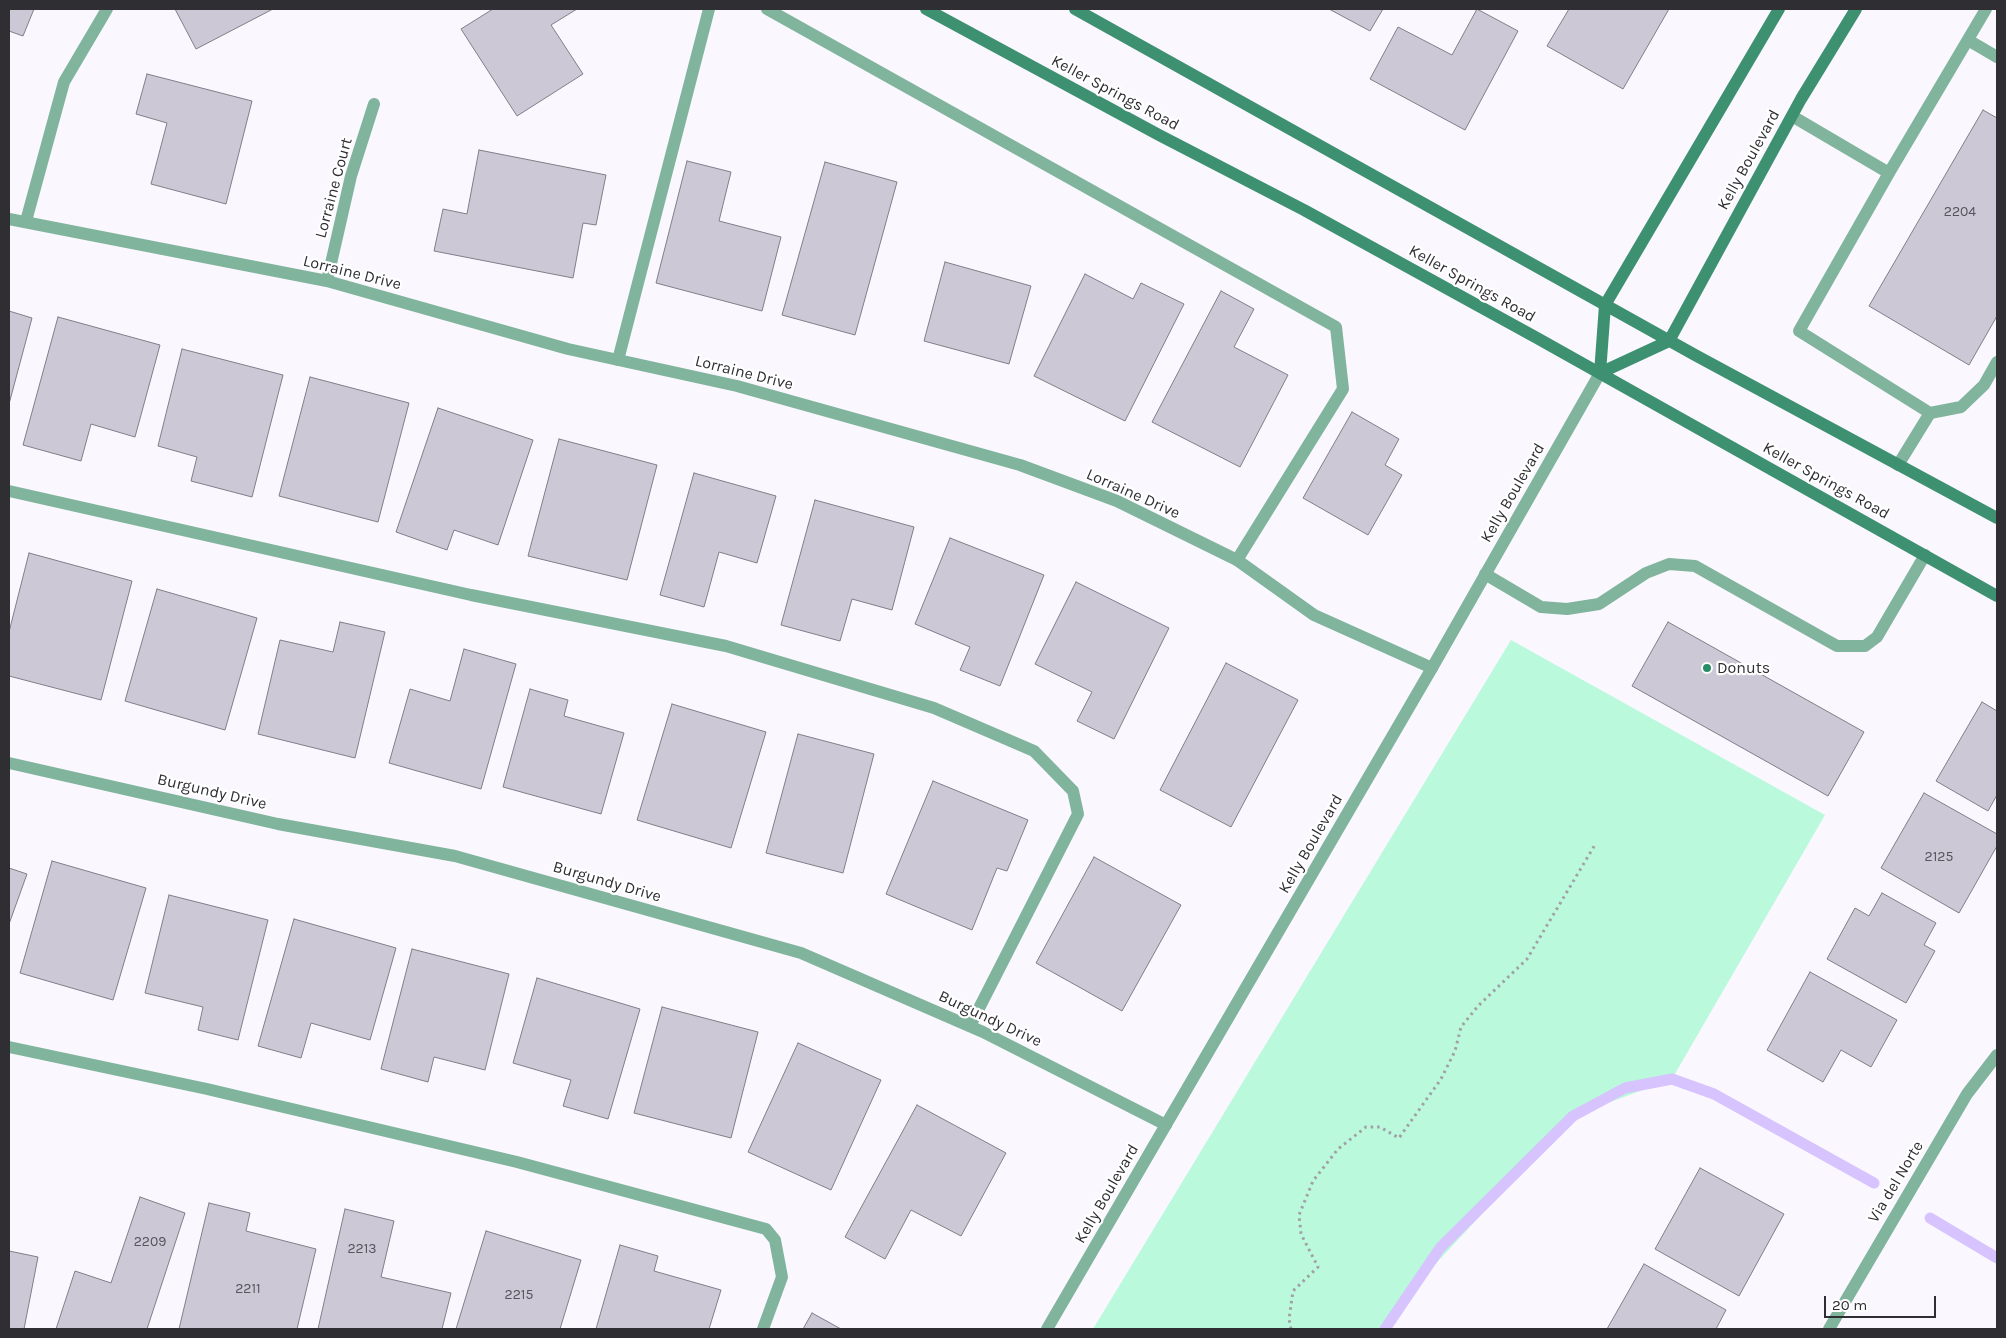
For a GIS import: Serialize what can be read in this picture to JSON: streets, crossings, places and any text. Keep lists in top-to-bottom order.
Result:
{
  "streets": {
    "main road": ["Keller Springs Road", "Kelly Boulevard"],
    "street": [
      "Lorraine Court",
      "Lorraine Drive",
      "Burgundy Drive",
      "Via del Norte"
    ]
  },
  "crossings": [
    ["Keller Springs Road", "Kelly Boulevard"],
    ["Kelly Boulevard", "Lorraine Drive"],
    ["Kelly Boulevard", "Burgundy Drive"],
    ["Lorraine Court", "Lorraine Drive"]
  ],
  "places": ["Donuts"],
  "house_numbers": [
    "2204",
    "2125",
    "2209",
    "2213",
    "2211",
    "2215"
  ],
  "scale_bar": "20 m"
}
